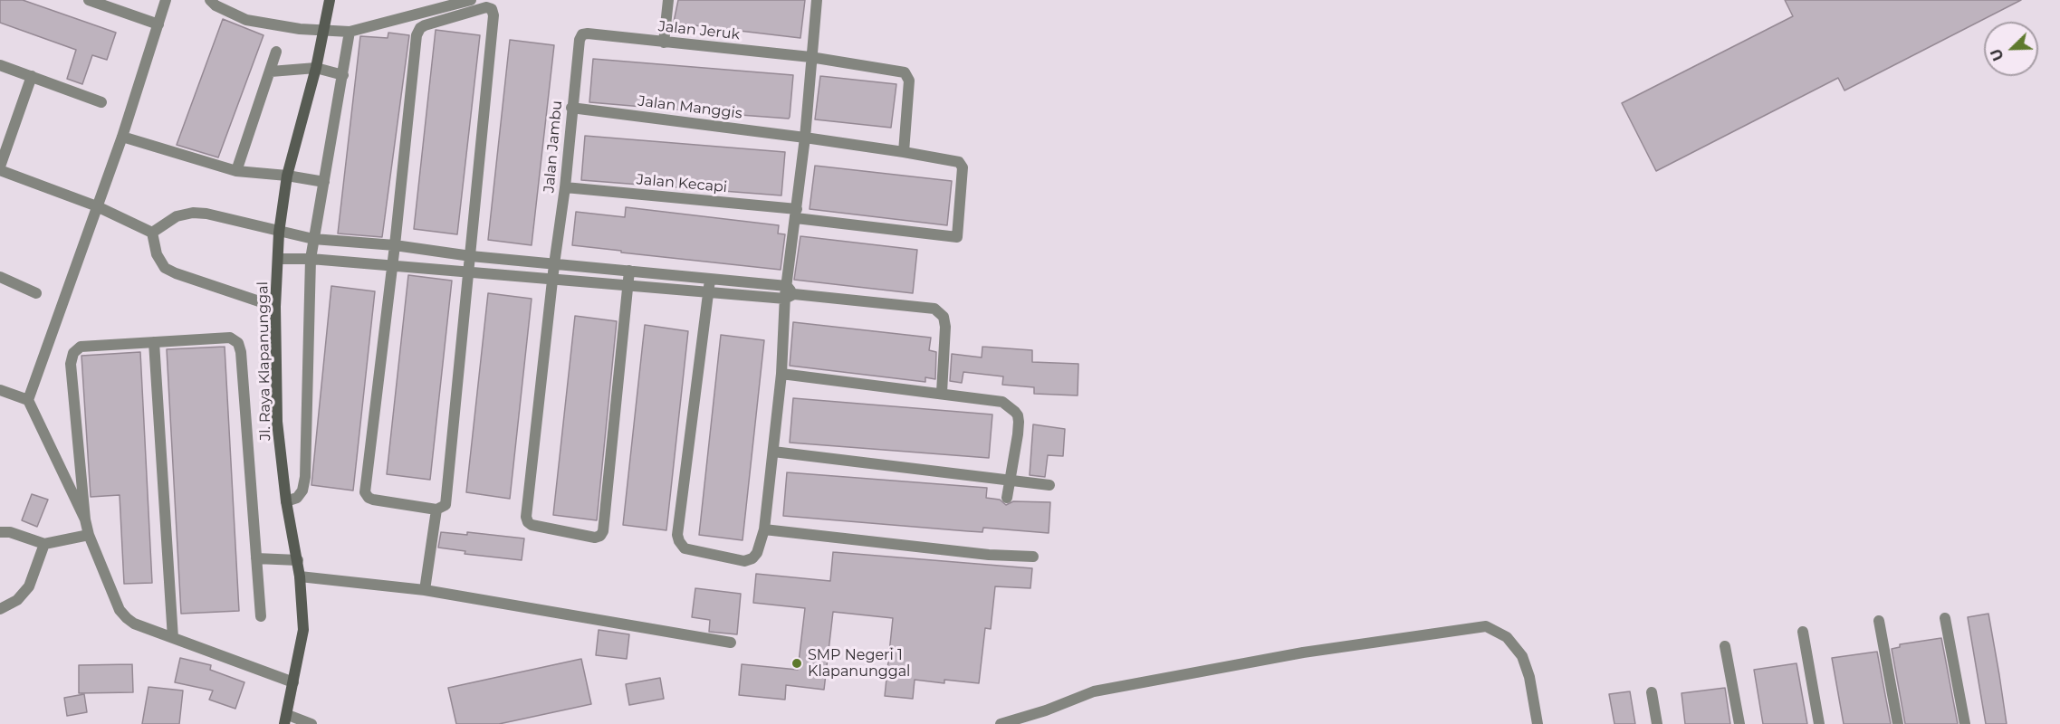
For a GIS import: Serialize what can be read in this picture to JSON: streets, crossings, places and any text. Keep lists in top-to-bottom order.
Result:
{
  "streets": {
    "street": [
      "Jalan Jeruk",
      "Jalan Manggis",
      "Jalan Jambu",
      "Jalan Kecapi",
      "Jl. Raya Klapanunggal"
    ]
  },
  "crossings": [
    ["Jalan Jeruk", "Jalan Manggis"],
    ["Jalan Jeruk", "Jalan Jambu"],
    ["Jalan Jeruk", "Jalan Kecapi"],
    ["Jalan Manggis", "Jalan Jambu"],
    ["Jalan Manggis", "Jalan Kecapi"],
    ["Jalan Jambu", "Jalan Kecapi"]
  ],
  "places": ["SMP Negeri 1 Klapanunggal"],
  "north": "bottom left"
}
